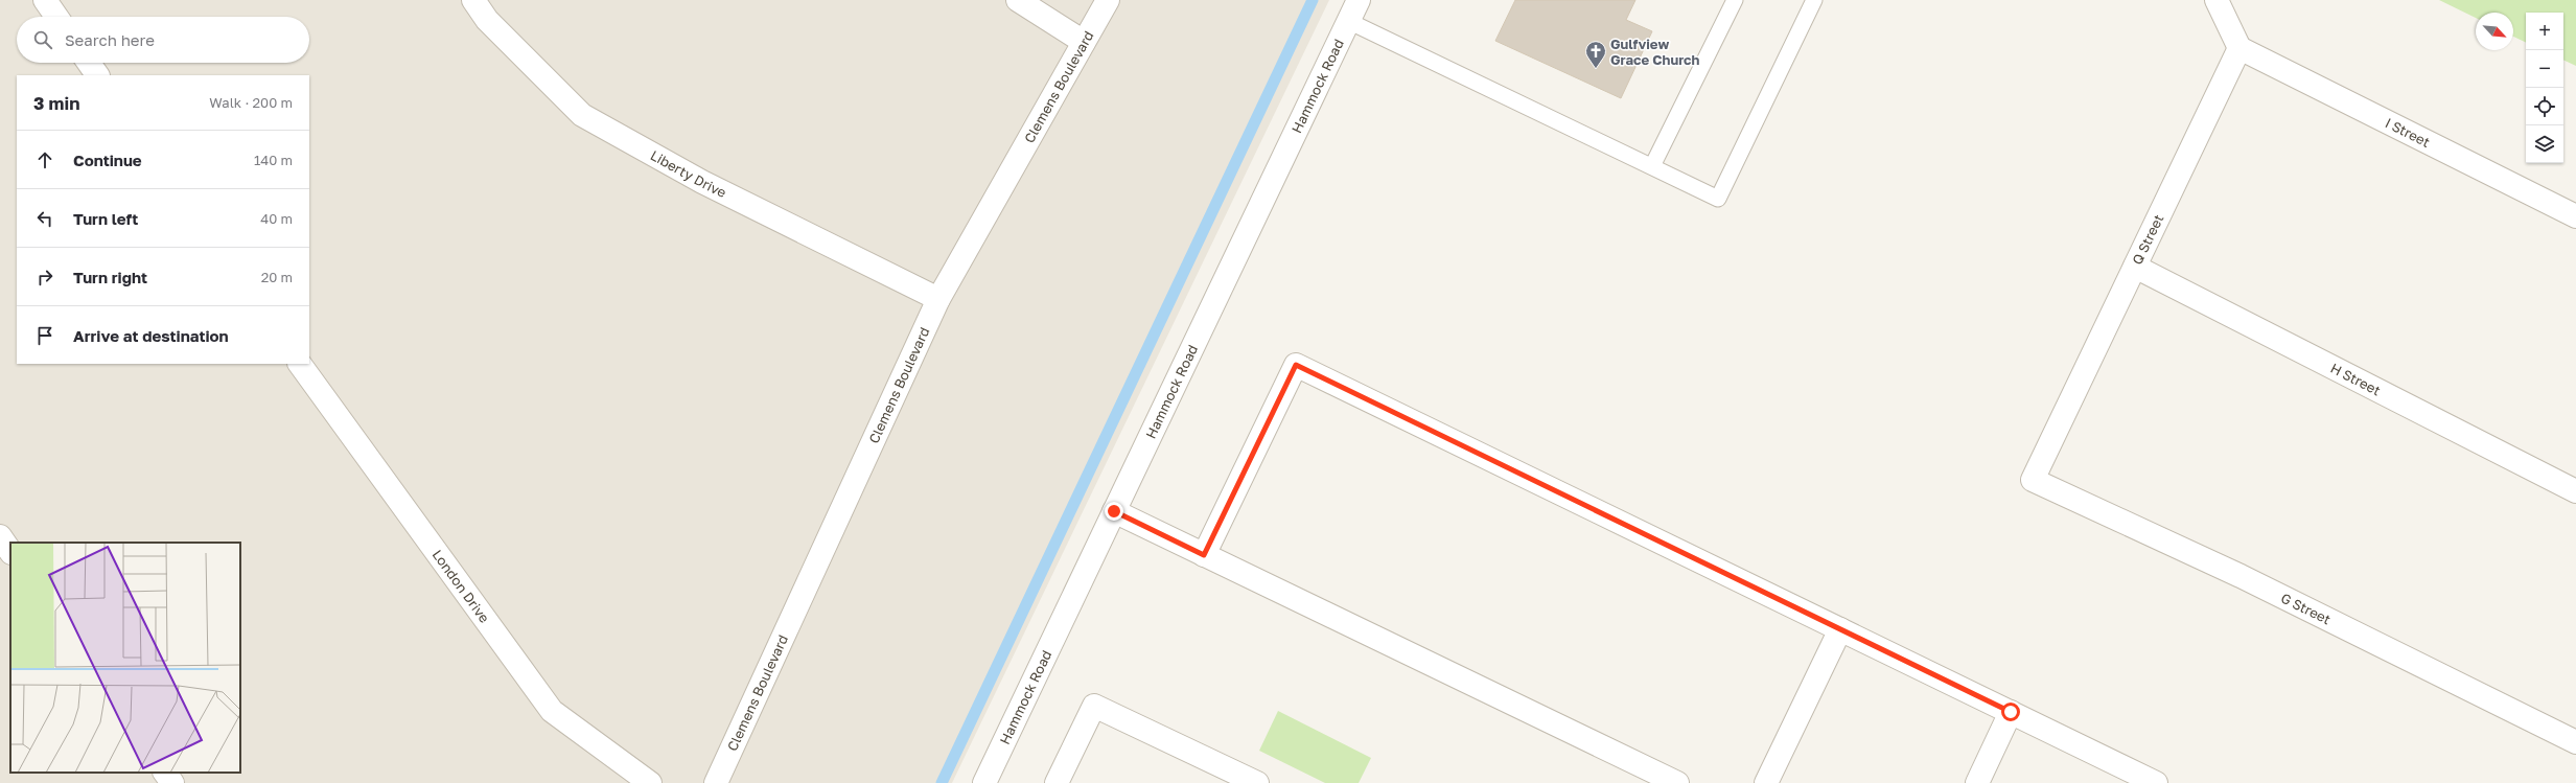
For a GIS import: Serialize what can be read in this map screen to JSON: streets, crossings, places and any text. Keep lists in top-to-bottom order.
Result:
{
  "streets": {
    "street": [
      "Hammock Road",
      "Clemens Boulevard",
      "I Street",
      "Liberty Drive",
      "Q Street",
      "H Street",
      "London Drive",
      "G Street"
    ]
  },
  "crossings": [
    ["Clemens Boulevard", "Liberty Drive"],
    ["I Street", "Q Street"],
    ["Q Street", "H Street"],
    ["Q Street", "G Street"]
  ],
  "places": {
    "church": ["Gulfview Grace Church"]
  },
  "north": "bottom right",
  "page": {
    "map_buttons": ["+", "−"],
    "search": "Search here",
    "heading": ["3 min", "Walk · 200 m"],
    "list": [
      ["Continue", "140 m"],
      ["Turn left", "40 m"],
      ["Turn right", "20 m"],
      "Arrive at destination"
    ]
  }
}
